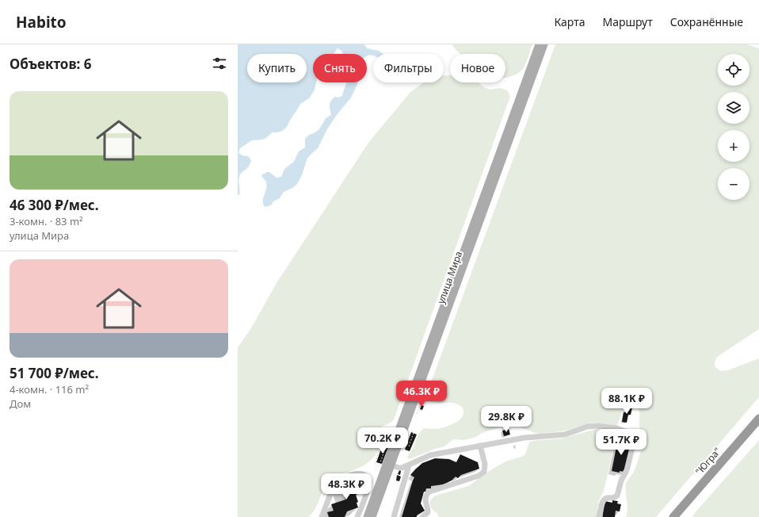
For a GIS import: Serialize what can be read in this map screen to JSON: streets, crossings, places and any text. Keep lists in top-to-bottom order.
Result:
{
  "streets": {
    "highway": ["\"Югра\""],
    "main road": ["улица Мира"]
  },
  "page": {
    "header": "Habito",
    "nav": ["Карта", "Маршрут", "Сохранённые"],
    "heading": "Объектов: 6",
    "map_buttons": ["+", "−"],
    "chip": [
      "Купить",
      "Снять",
      "Фильтры",
      "Новое"
    ],
    "list": [
      {
        "name": "46 300 ₽/мес.",
        "note": "3-комн. · 83 m² · улица Мира"
      },
      {
        "name": "51 700 ₽/мес.",
        "note": "4-комн. · 116 m² · Дом"
      }
    ],
    "price": [
      "46.3K ₽",
      "88.1K ₽",
      "29.8K ₽",
      "70.2K ₽",
      "51.7K ₽",
      "48.3K ₽"
    ]
  }
}
